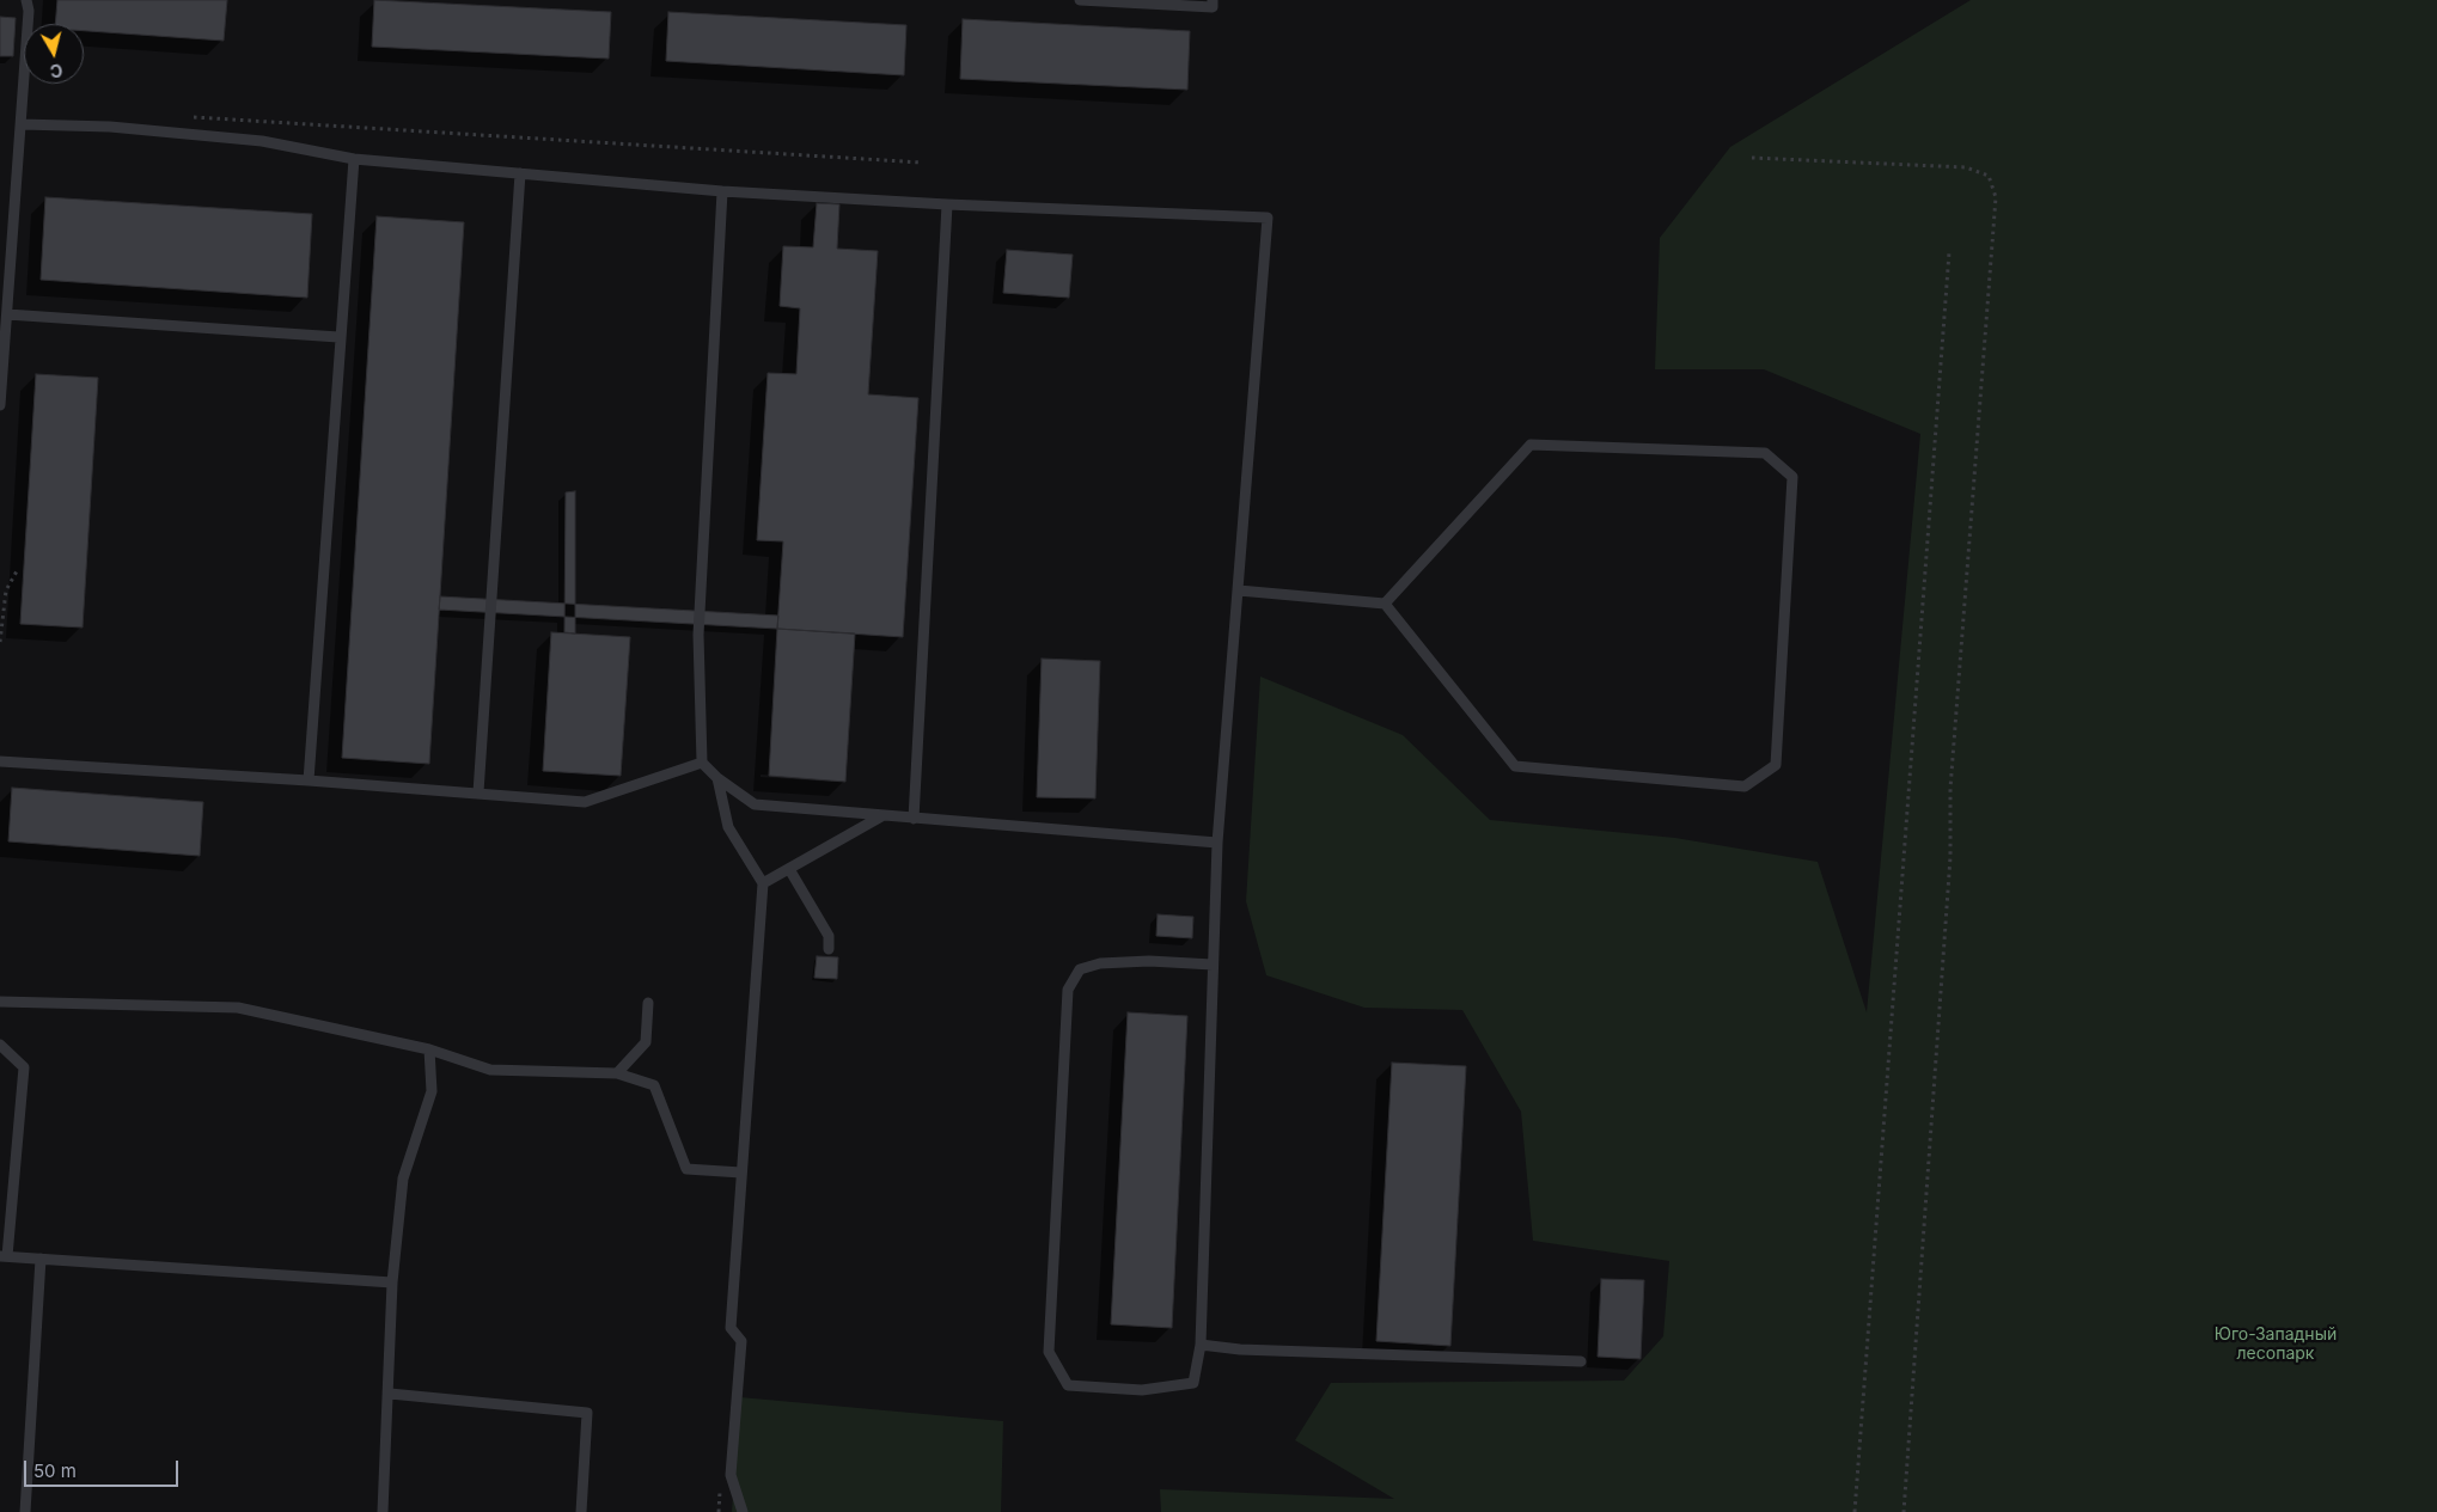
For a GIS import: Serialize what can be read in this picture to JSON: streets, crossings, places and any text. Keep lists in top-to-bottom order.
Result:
{
  "parks": ["Юго-Западный лесопарк"],
  "scale_bar": "50 m",
  "north": "bottom"
}
